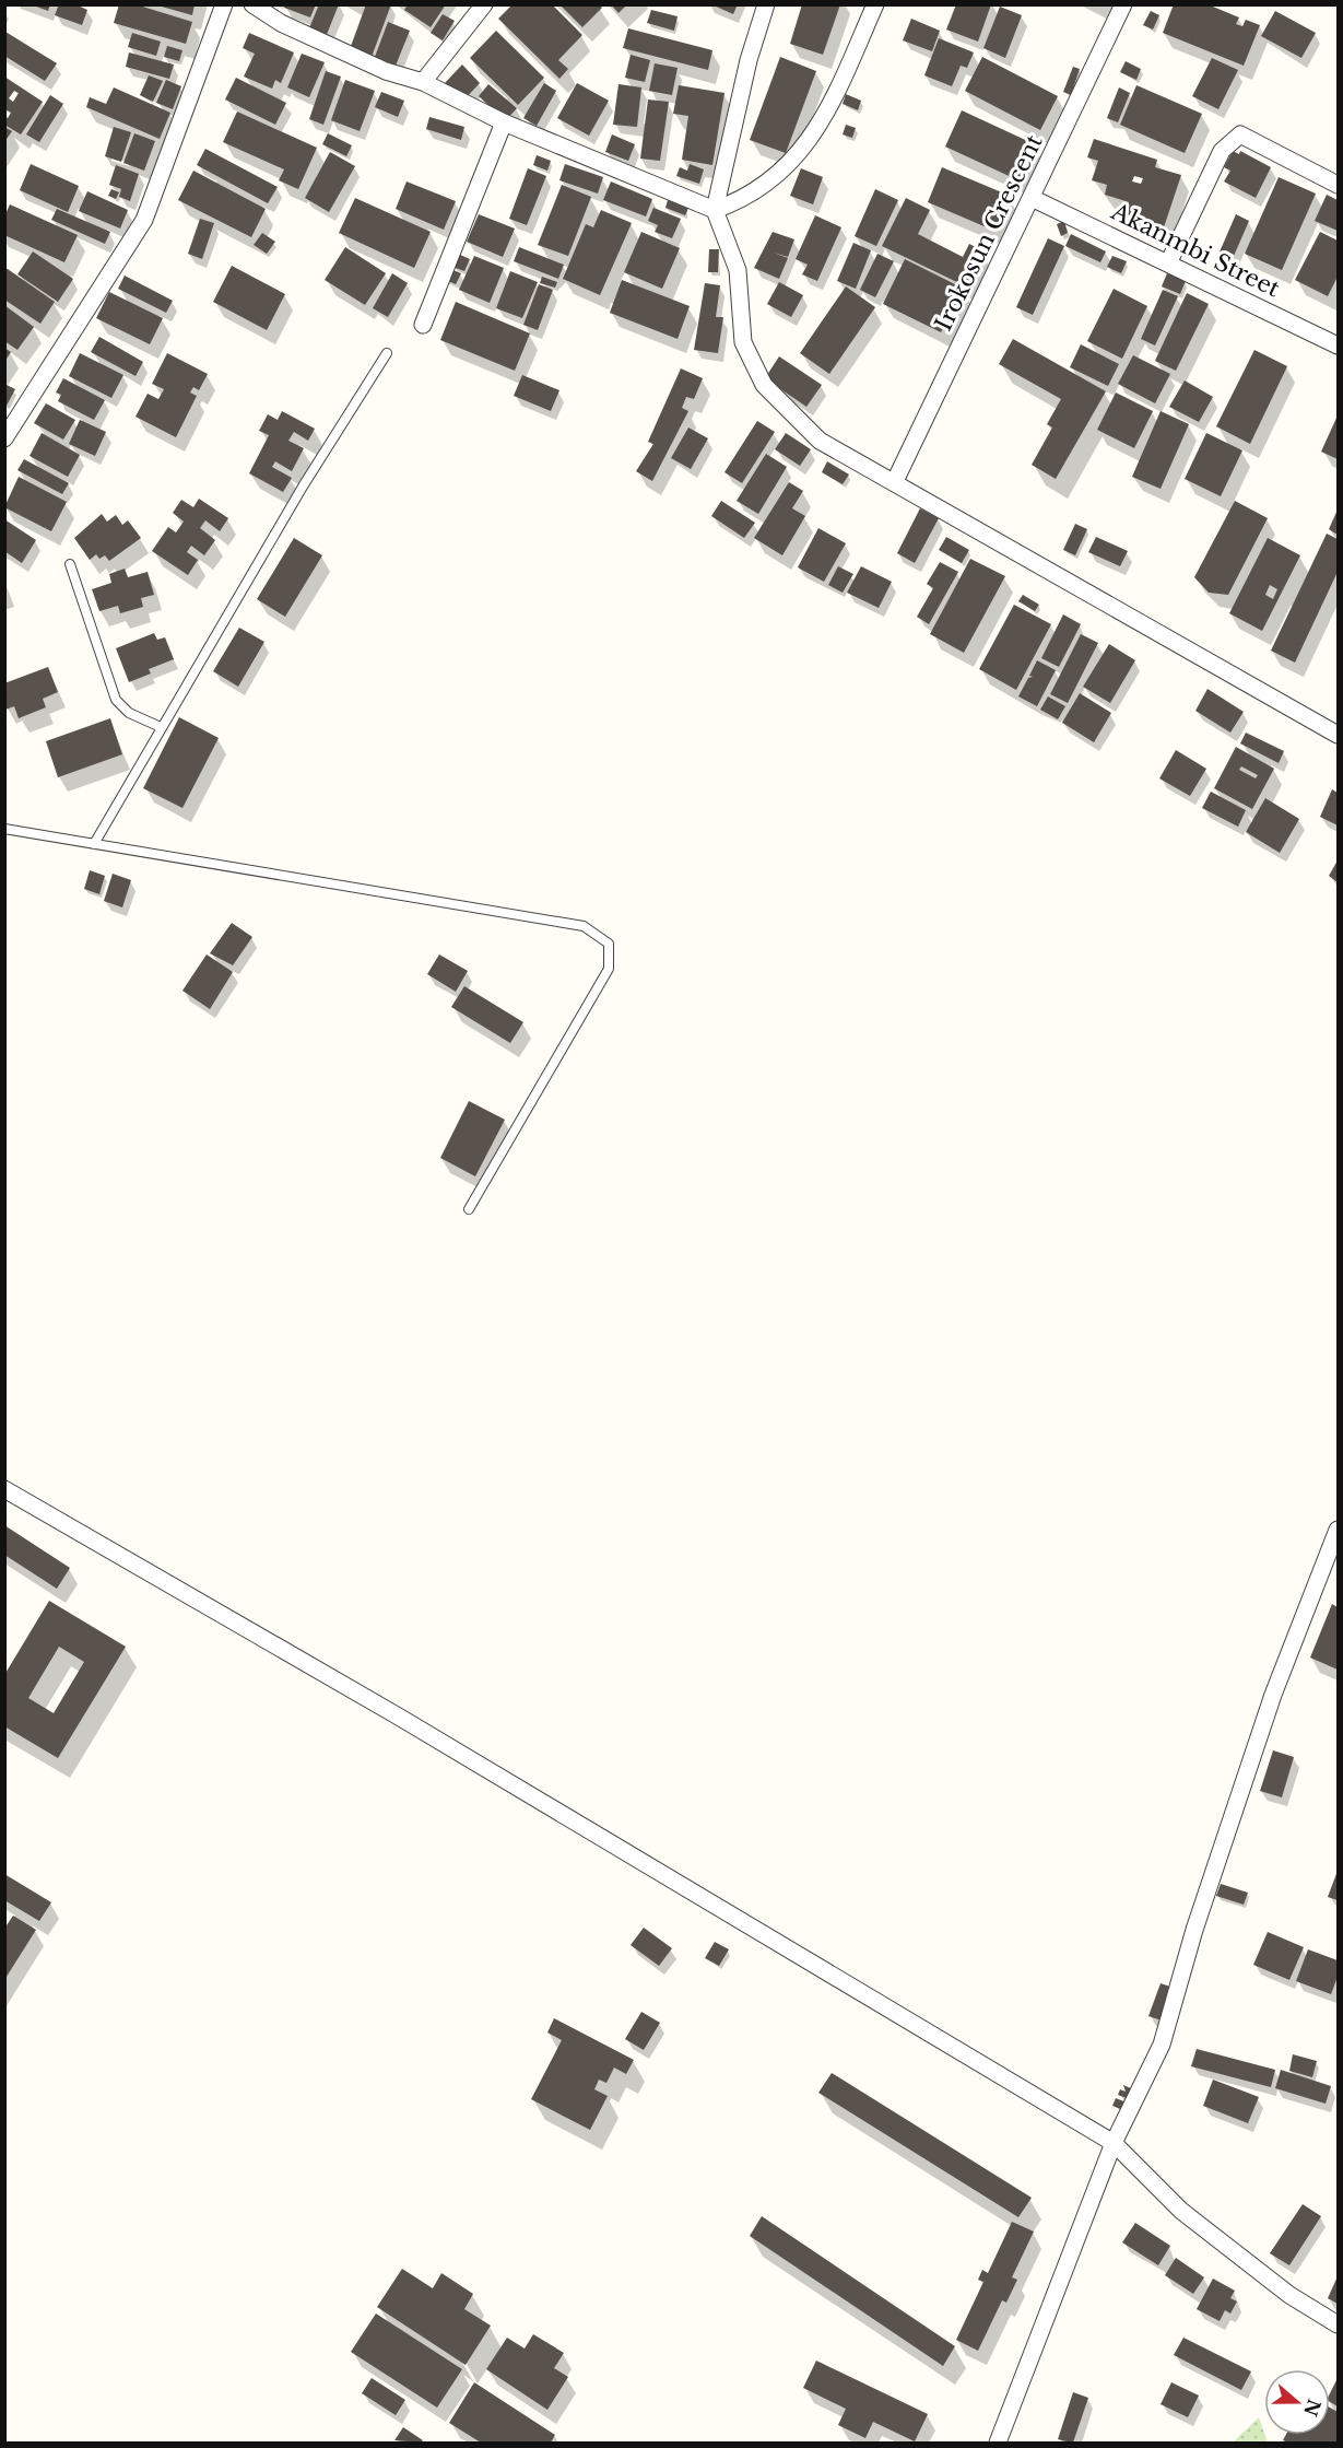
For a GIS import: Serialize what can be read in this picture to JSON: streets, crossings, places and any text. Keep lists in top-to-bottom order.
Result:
{
  "streets": {
    "street": ["Irokosun Crescent", "Akanmbi Street"]
  },
  "crossings": [
    ["Irokosun Crescent", "Akanmbi Street"]
  ],
  "north": "right"
}
